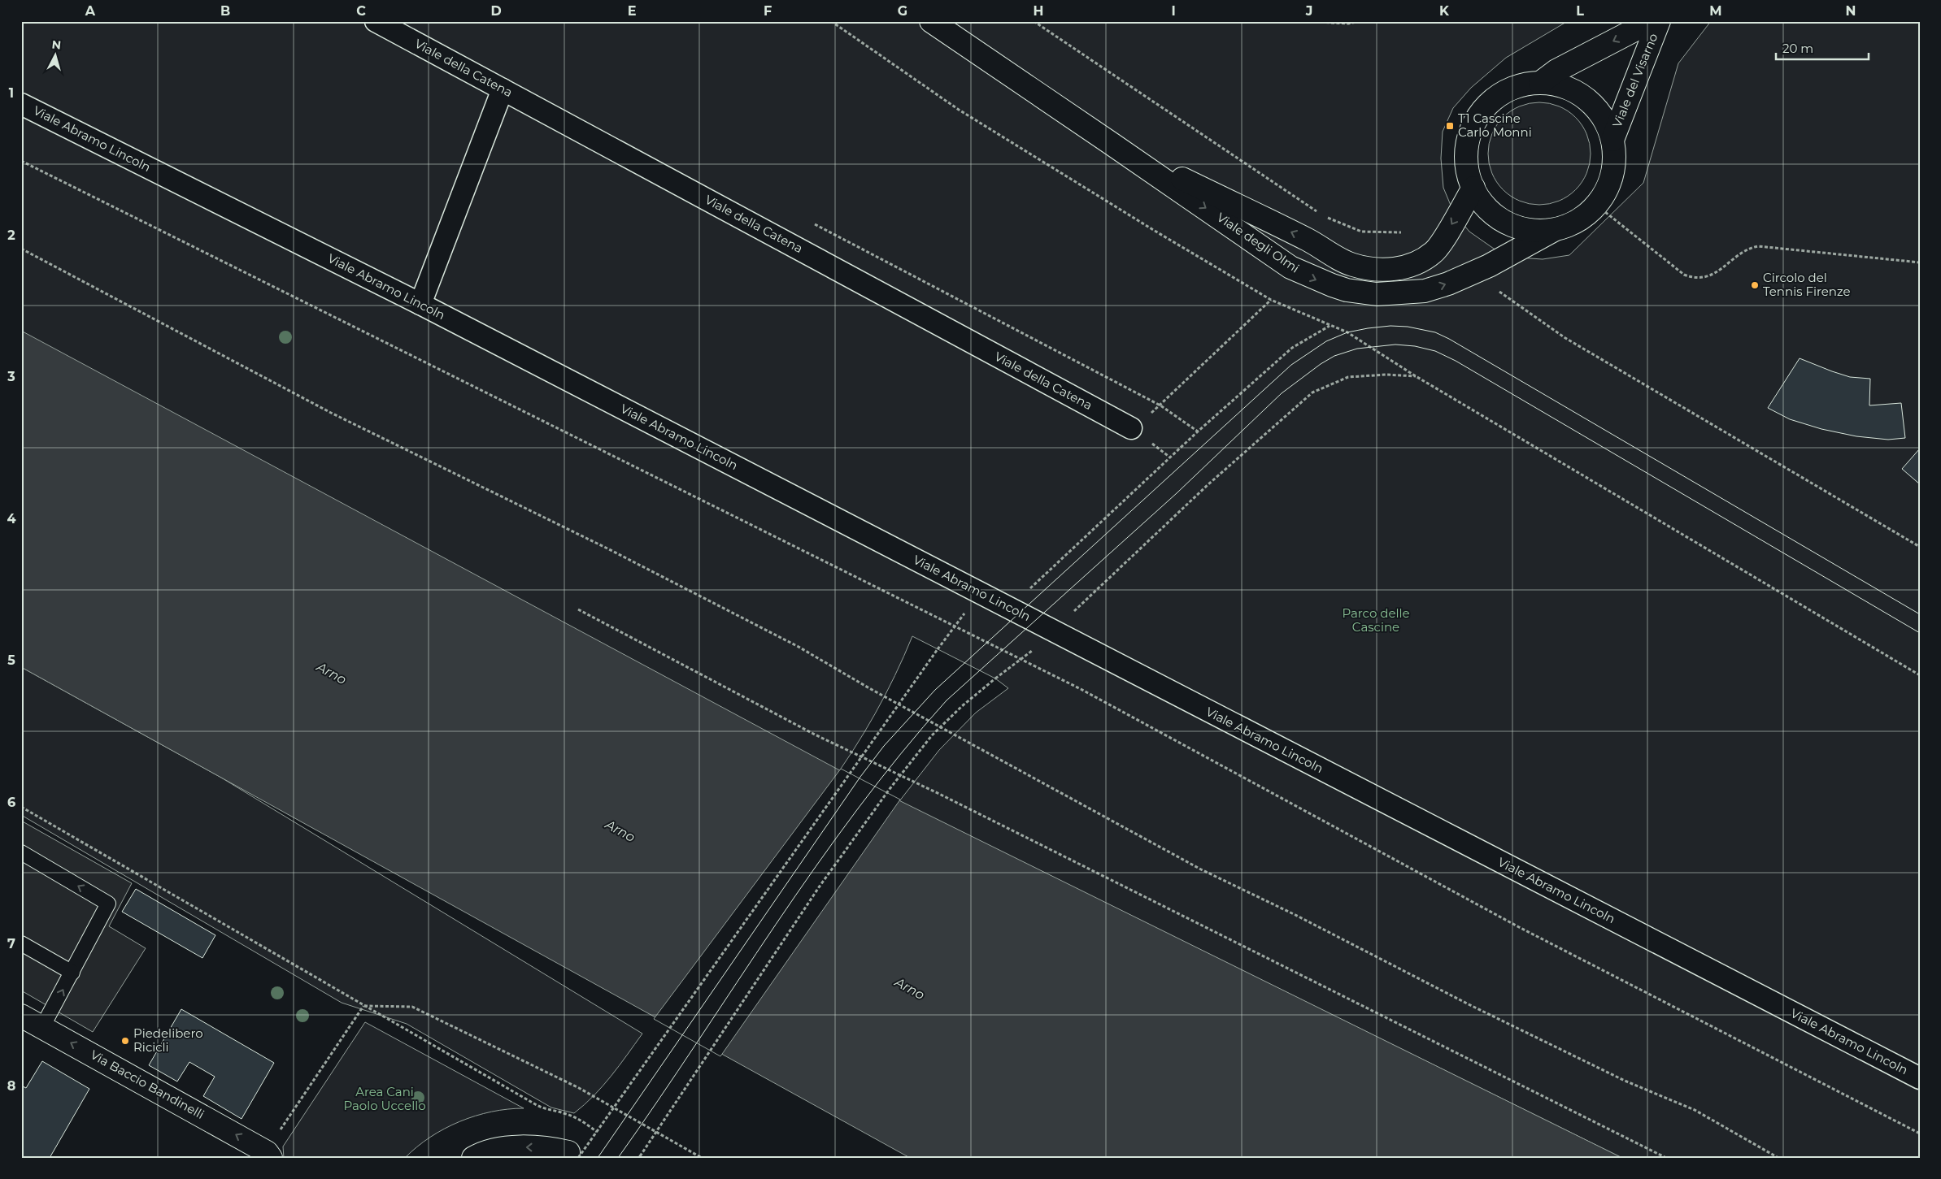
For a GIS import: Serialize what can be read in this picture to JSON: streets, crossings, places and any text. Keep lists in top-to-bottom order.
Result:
{
  "streets": {
    "street": [
      "Viale della Catena",
      "Viale del Visarno",
      "Viale Abramo Lincoln",
      "Viale degli Olmi",
      "Via Baccio Bandinelli"
    ]
  },
  "one_way": ["Viale del Visarno", "Via Baccio Bandinelli"],
  "water": ["Arno"],
  "parks": ["Parco delle Cascine", "Area Cani Paolo Uccello"],
  "places": {
    "transit": ["T1 Cascine Carlo Monni"],
    "other": ["Circolo del Tennis Firenze", "Piedelibero Ricicli"]
  },
  "scale_bar": "20 m",
  "north": "top",
  "grid": {
    "columns": [
      "A",
      "B",
      "C",
      "D",
      "E",
      "F",
      "G",
      "H",
      "I",
      "J",
      "K",
      "L",
      "M",
      "N"
    ],
    "rows": [
      "1",
      "2",
      "3",
      "4",
      "5",
      "6",
      "7",
      "8"
    ]
  }
}
